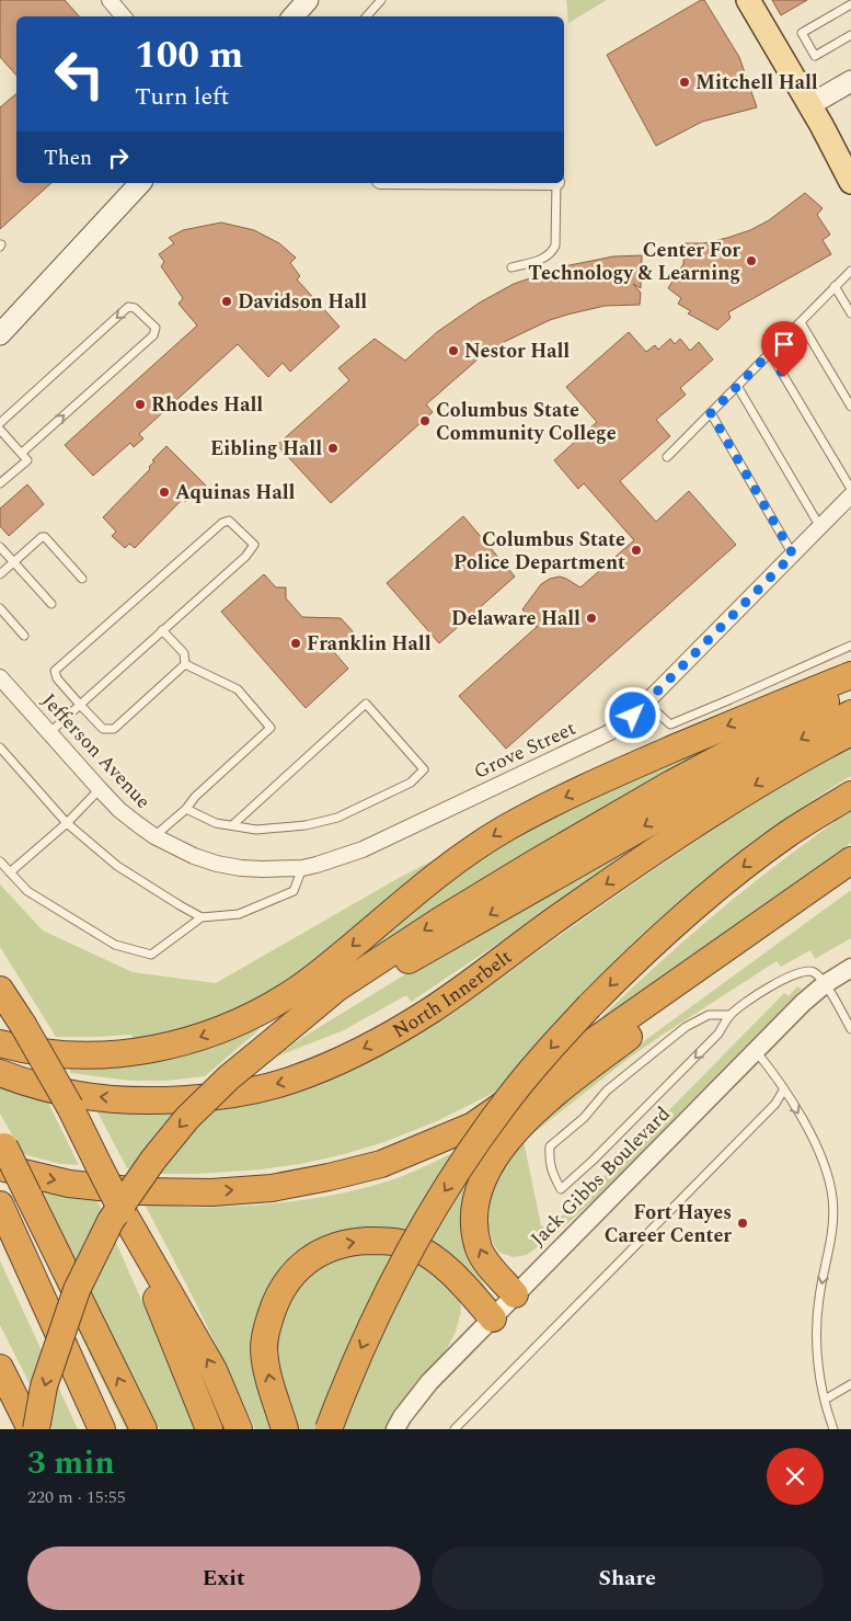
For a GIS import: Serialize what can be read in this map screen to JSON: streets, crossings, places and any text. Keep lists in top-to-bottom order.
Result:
{
  "streets": {
    "highway": ["North Innerbelt"],
    "street": ["Grove Street", "Jefferson Avenue", "Jack Gibbs Boulevard"]
  },
  "crossings": [
    ["Grove Street", "Jefferson Avenue"]
  ],
  "places": [
    "Mitchell Hall",
    "Center For Technology & Learning",
    "Davidson Hall",
    "Nestor Hall",
    "Rhodes Hall",
    "Columbus State Community College",
    "Eibling Hall",
    "Aquinas Hall",
    "Columbus State Police Department",
    "Delaware Hall",
    "Franklin Hall",
    "Fort Hayes Career Center"
  ],
  "page": {
    "turn": ["100 m", "Turn left"],
    "then": "Then",
    "heading": ["3 min", "220 m · 15:55"],
    "buttons": ["Exit", "Share"]
  }
}
